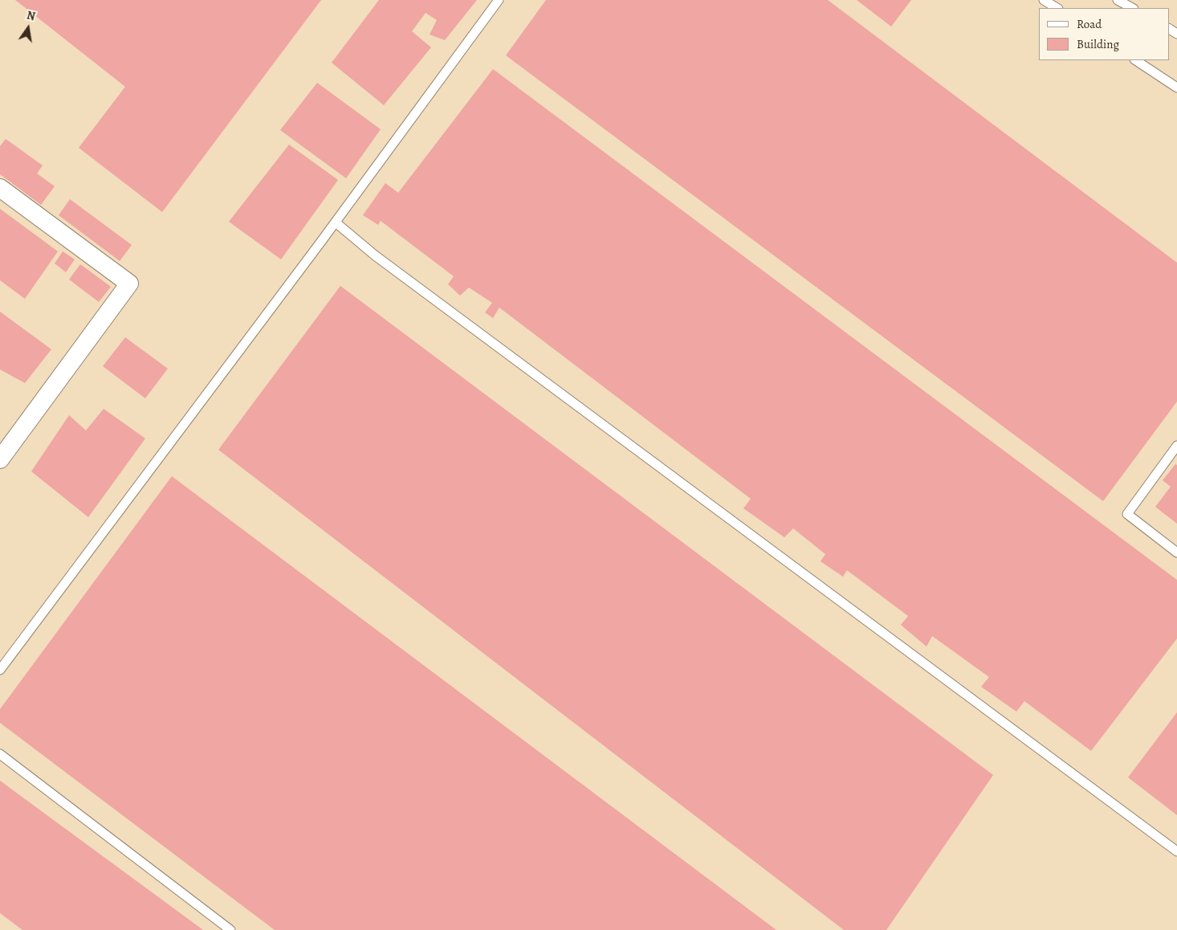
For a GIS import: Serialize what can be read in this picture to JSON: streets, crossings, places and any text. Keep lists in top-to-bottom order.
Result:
{
  "legend": ["Road", "Building"],
  "north": "top"
}
